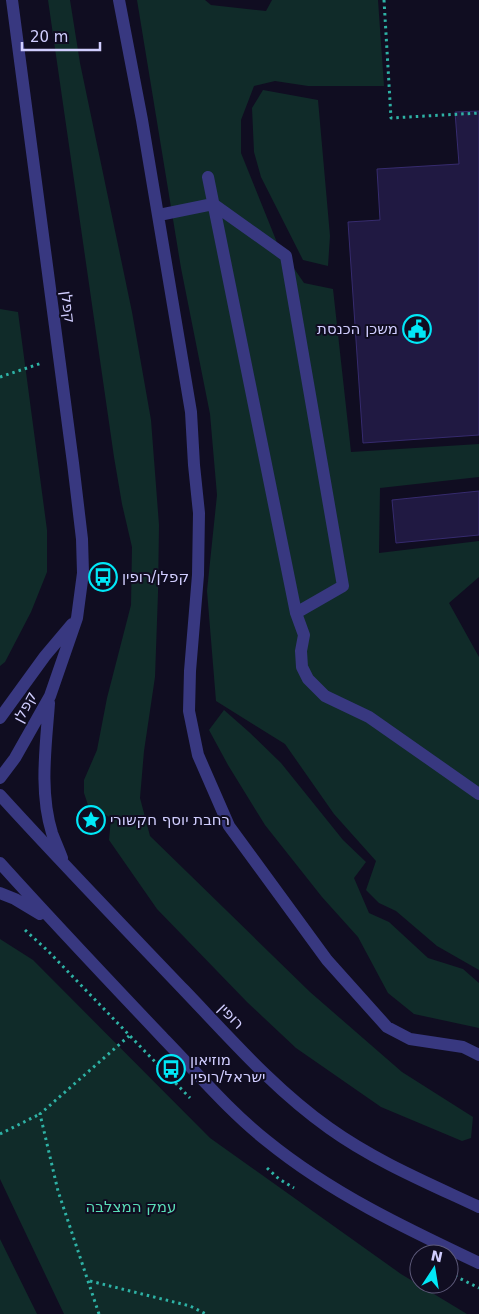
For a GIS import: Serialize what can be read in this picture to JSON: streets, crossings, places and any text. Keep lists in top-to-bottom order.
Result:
{
  "streets": {
    "street": ["קפלן", "רופין"]
  },
  "parks": ["עמק המצלבה"],
  "places": {
    "public building": ["משכן הכנסת"],
    "bus stop": ["קפלן/רופין", "מוזיאון ישראל/רופין"],
    "place": ["רחבת יוסף חקשורי"]
  },
  "scale_bar": "20 m",
  "north": "top"
}
